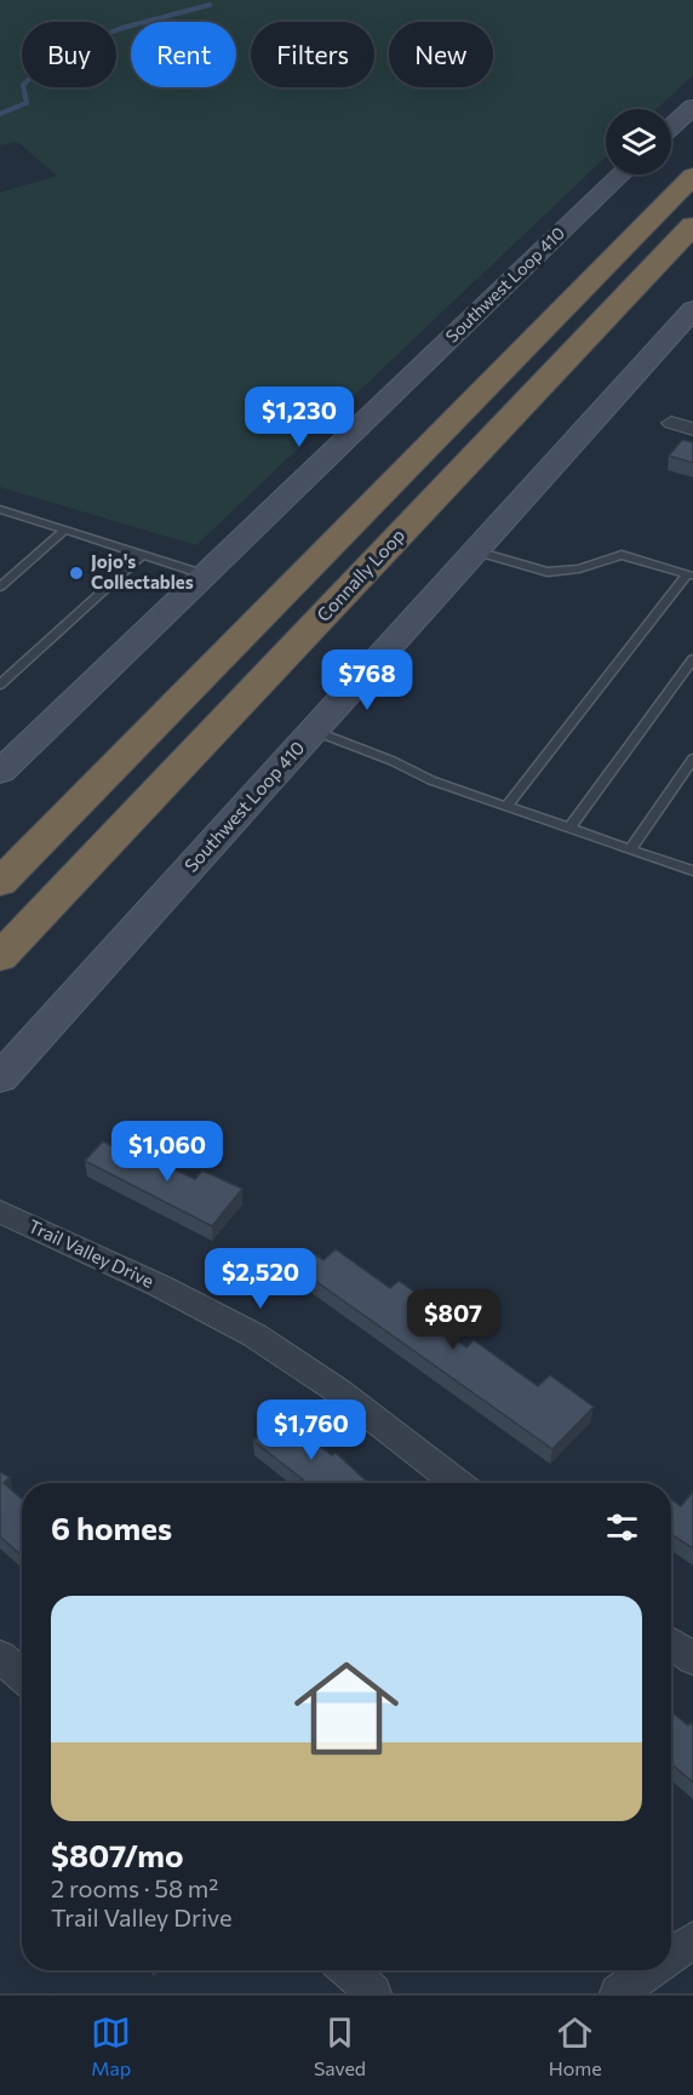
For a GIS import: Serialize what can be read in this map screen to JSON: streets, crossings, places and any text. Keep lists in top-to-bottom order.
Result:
{
  "streets": {
    "highway": ["Connally Loop"],
    "main road": ["Southwest Loop 410"],
    "street": ["Trail Valley Drive"]
  },
  "places": ["Jojo's Collectables"],
  "page": {
    "chip": [
      "Buy",
      "Rent",
      "Filters",
      "New"
    ],
    "price": [
      "$1,230",
      "$768",
      "$1,060",
      "$2,520",
      "$807",
      "$1,760"
    ],
    "heading": "6 homes",
    "list": [
      {
        "name": "$807/mo",
        "note": "2 rooms · 58 m² · Trail Valley Drive"
      }
    ],
    "tabs": ["Map", "Saved", "Home"]
  }
}
